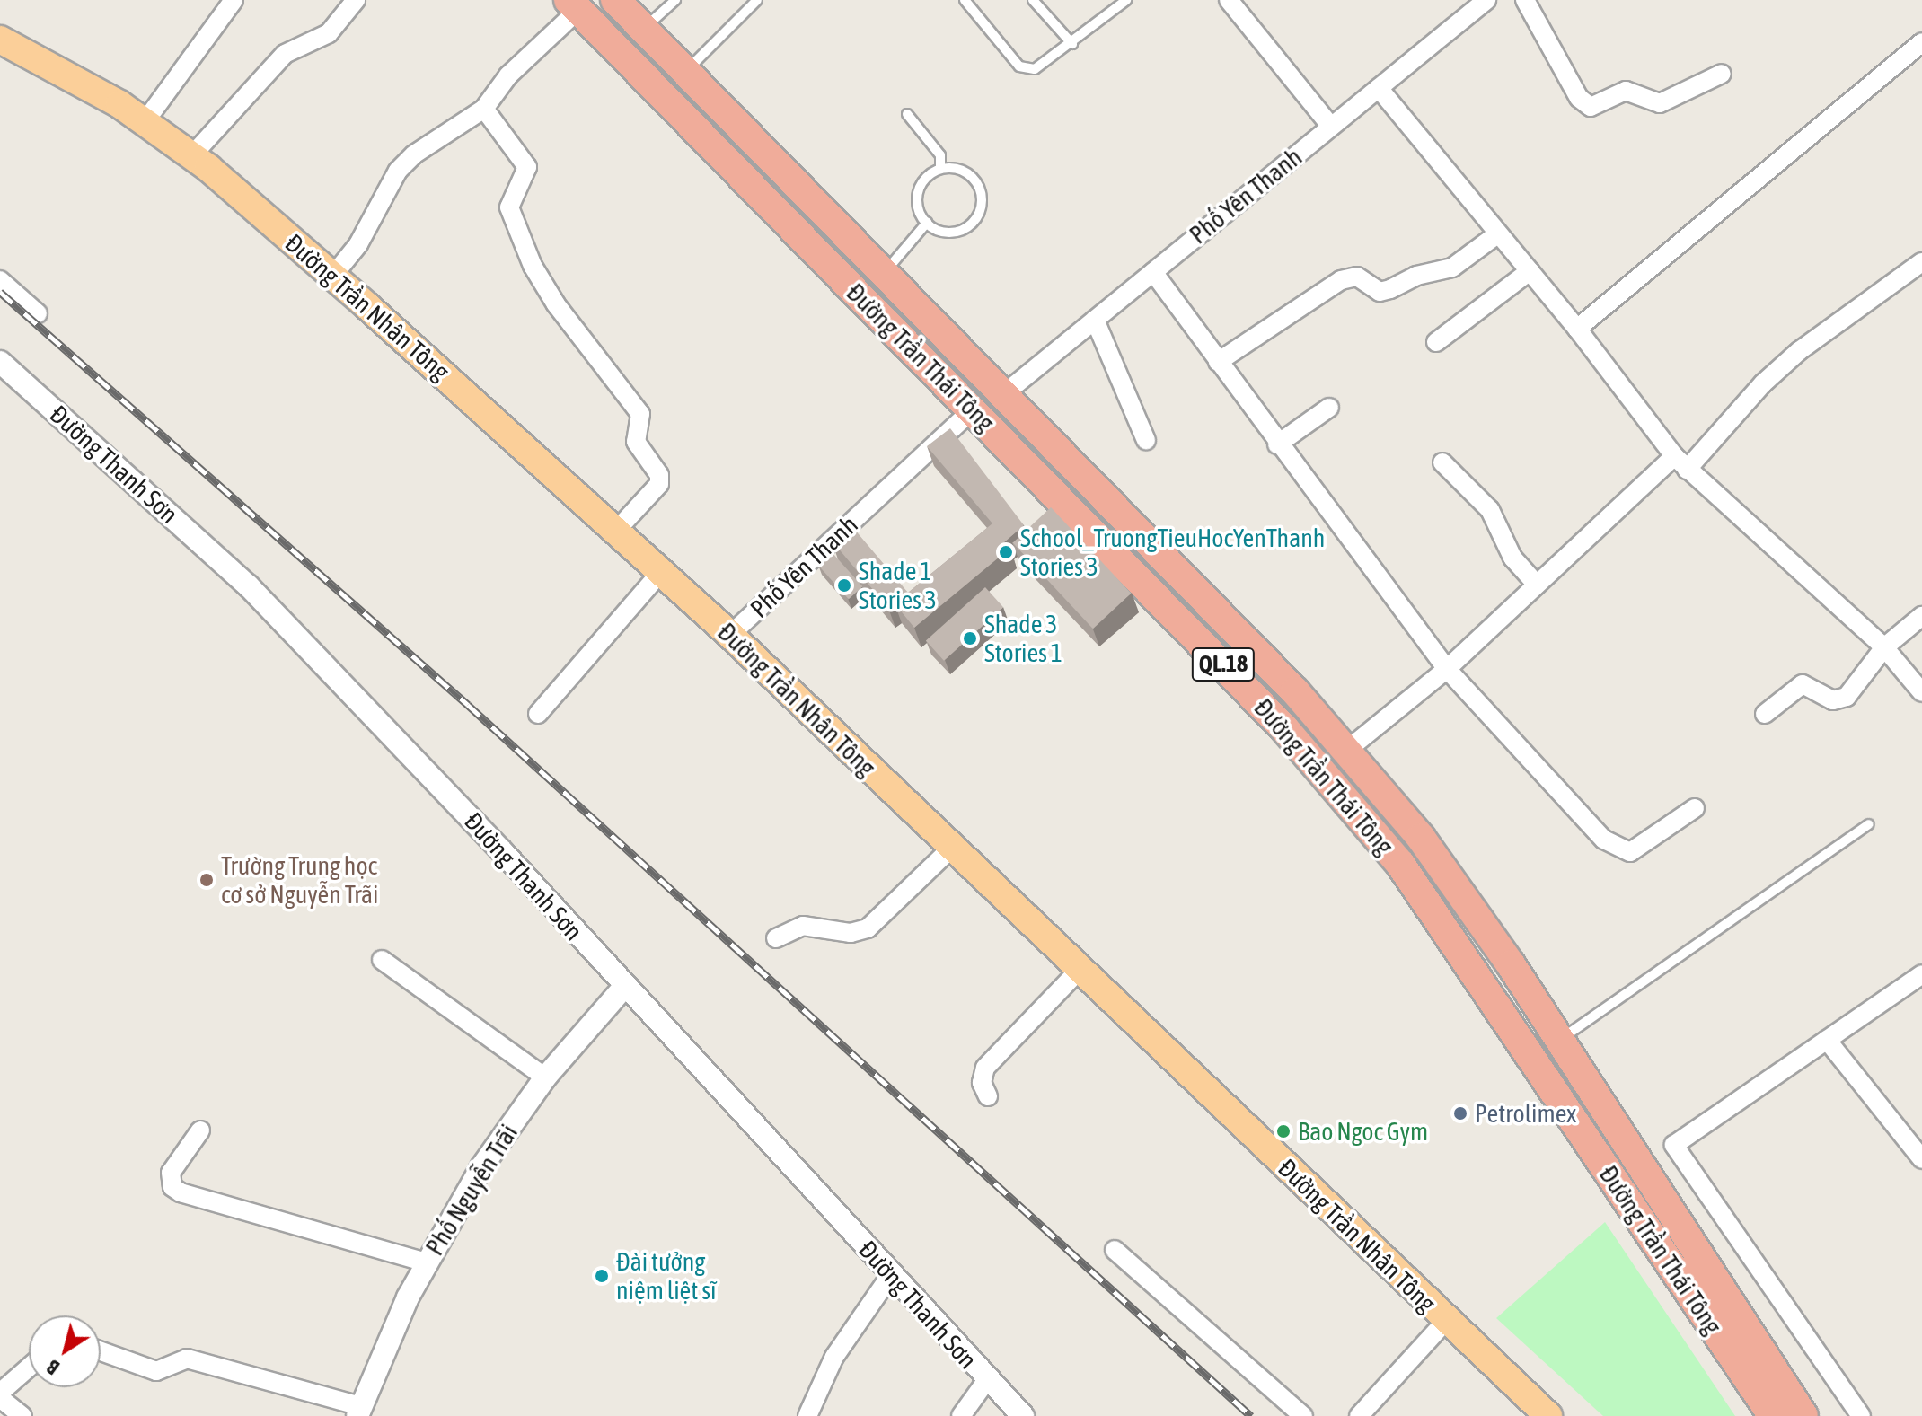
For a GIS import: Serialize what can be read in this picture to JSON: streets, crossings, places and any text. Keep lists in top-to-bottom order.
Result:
{
  "streets": {
    "highway": ["Đường Trần Thái Tông", "QL.18"],
    "main road": ["Đường Trần Nhân Tông"],
    "street": ["Phố Yên Thanh", "Đường Thanh Sơn", "Phố Nguyễn Trãi"]
  },
  "crossings": [
    ["Phố Yên Thanh", "Đường Trần Nhân Tông"],
    ["Phố Yên Thanh", "Đường Trần Thái Tông"],
    ["Đường Thanh Sơn", "Phố Nguyễn Trãi"]
  ],
  "places": [
    "School_TruongTieuHocYenThanh Stories 3",
    "Shade 1 Stories 3",
    "Shade 3 Stories 1",
    "Trường Trung học cơ sở Nguyễn Trãi",
    "Petrolimex",
    "Bao Ngoc Gym",
    "Đài tưởng niệm liệt sĩ"
  ],
  "north": "bottom left"
}
